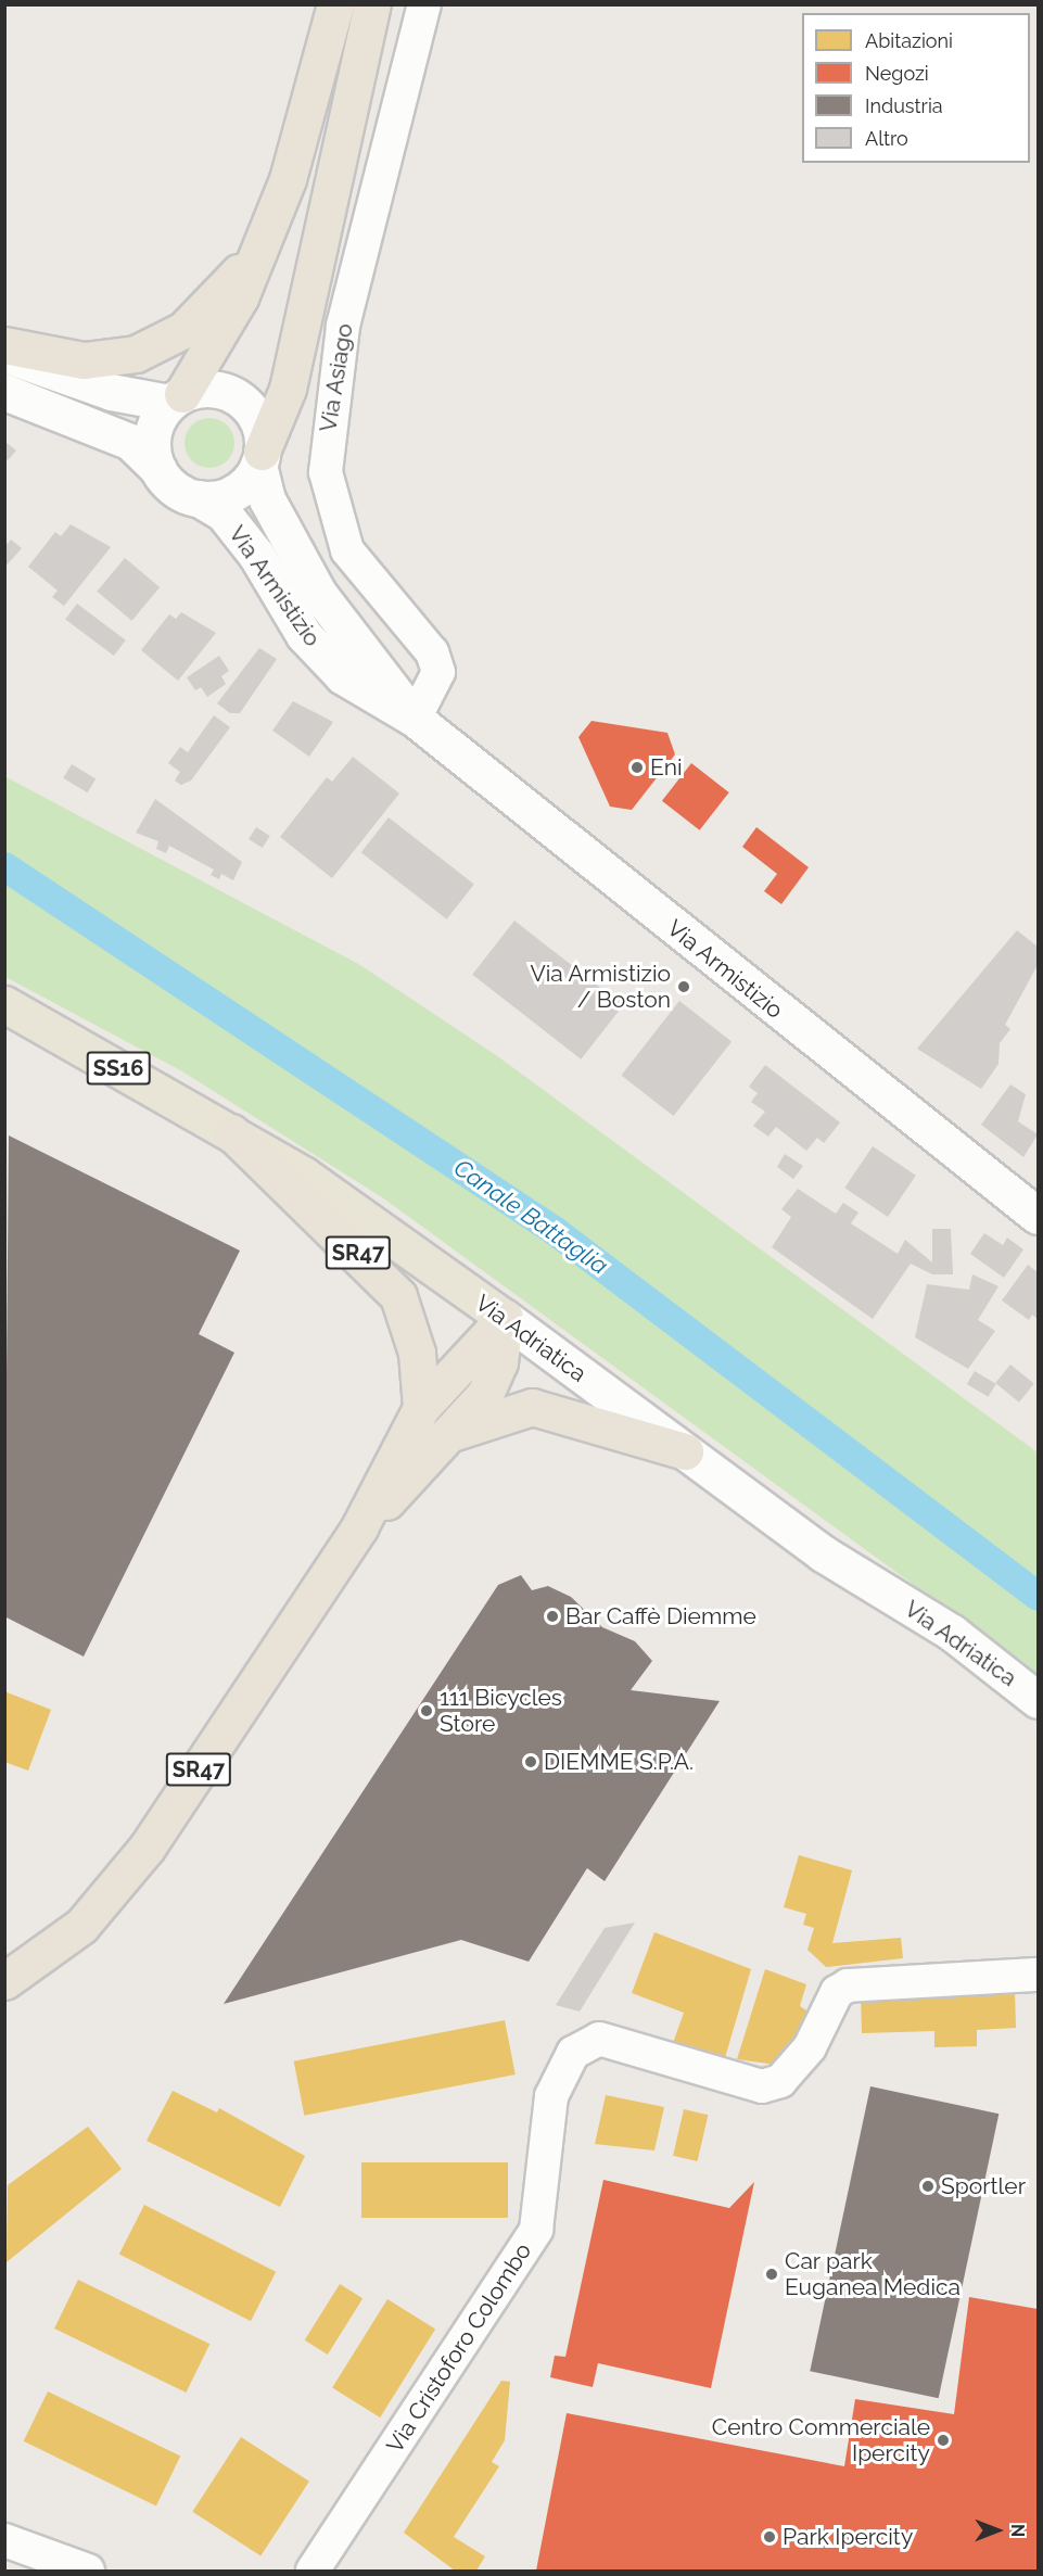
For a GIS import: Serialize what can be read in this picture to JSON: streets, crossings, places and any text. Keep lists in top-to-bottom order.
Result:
{
  "streets": {
    "highway": ["SR47"],
    "main road": ["SS16", "Via Adriatica"],
    "street": ["Via Asiago", "Via Armistizio", "Via Cristoforo Colombo"]
  },
  "crossings": [
    ["Via Asiago", "Via Armistizio"],
    ["SR47", "Via Adriatica"]
  ],
  "water": ["Canale Battaglia"],
  "places": [
    "Eni",
    "Via Armistizio / Boston",
    "Bar Caffè Diemme",
    "111 Bicycles Store",
    "DIEMME S.P.A.",
    "Sportler",
    "Car park Euganea Medica",
    "Centro Commerciale Ipercity",
    "Park Ipercity"
  ],
  "legend": [
    "Abitazioni",
    "Negozi",
    "Industria",
    "Altro"
  ],
  "north": "right"
}
